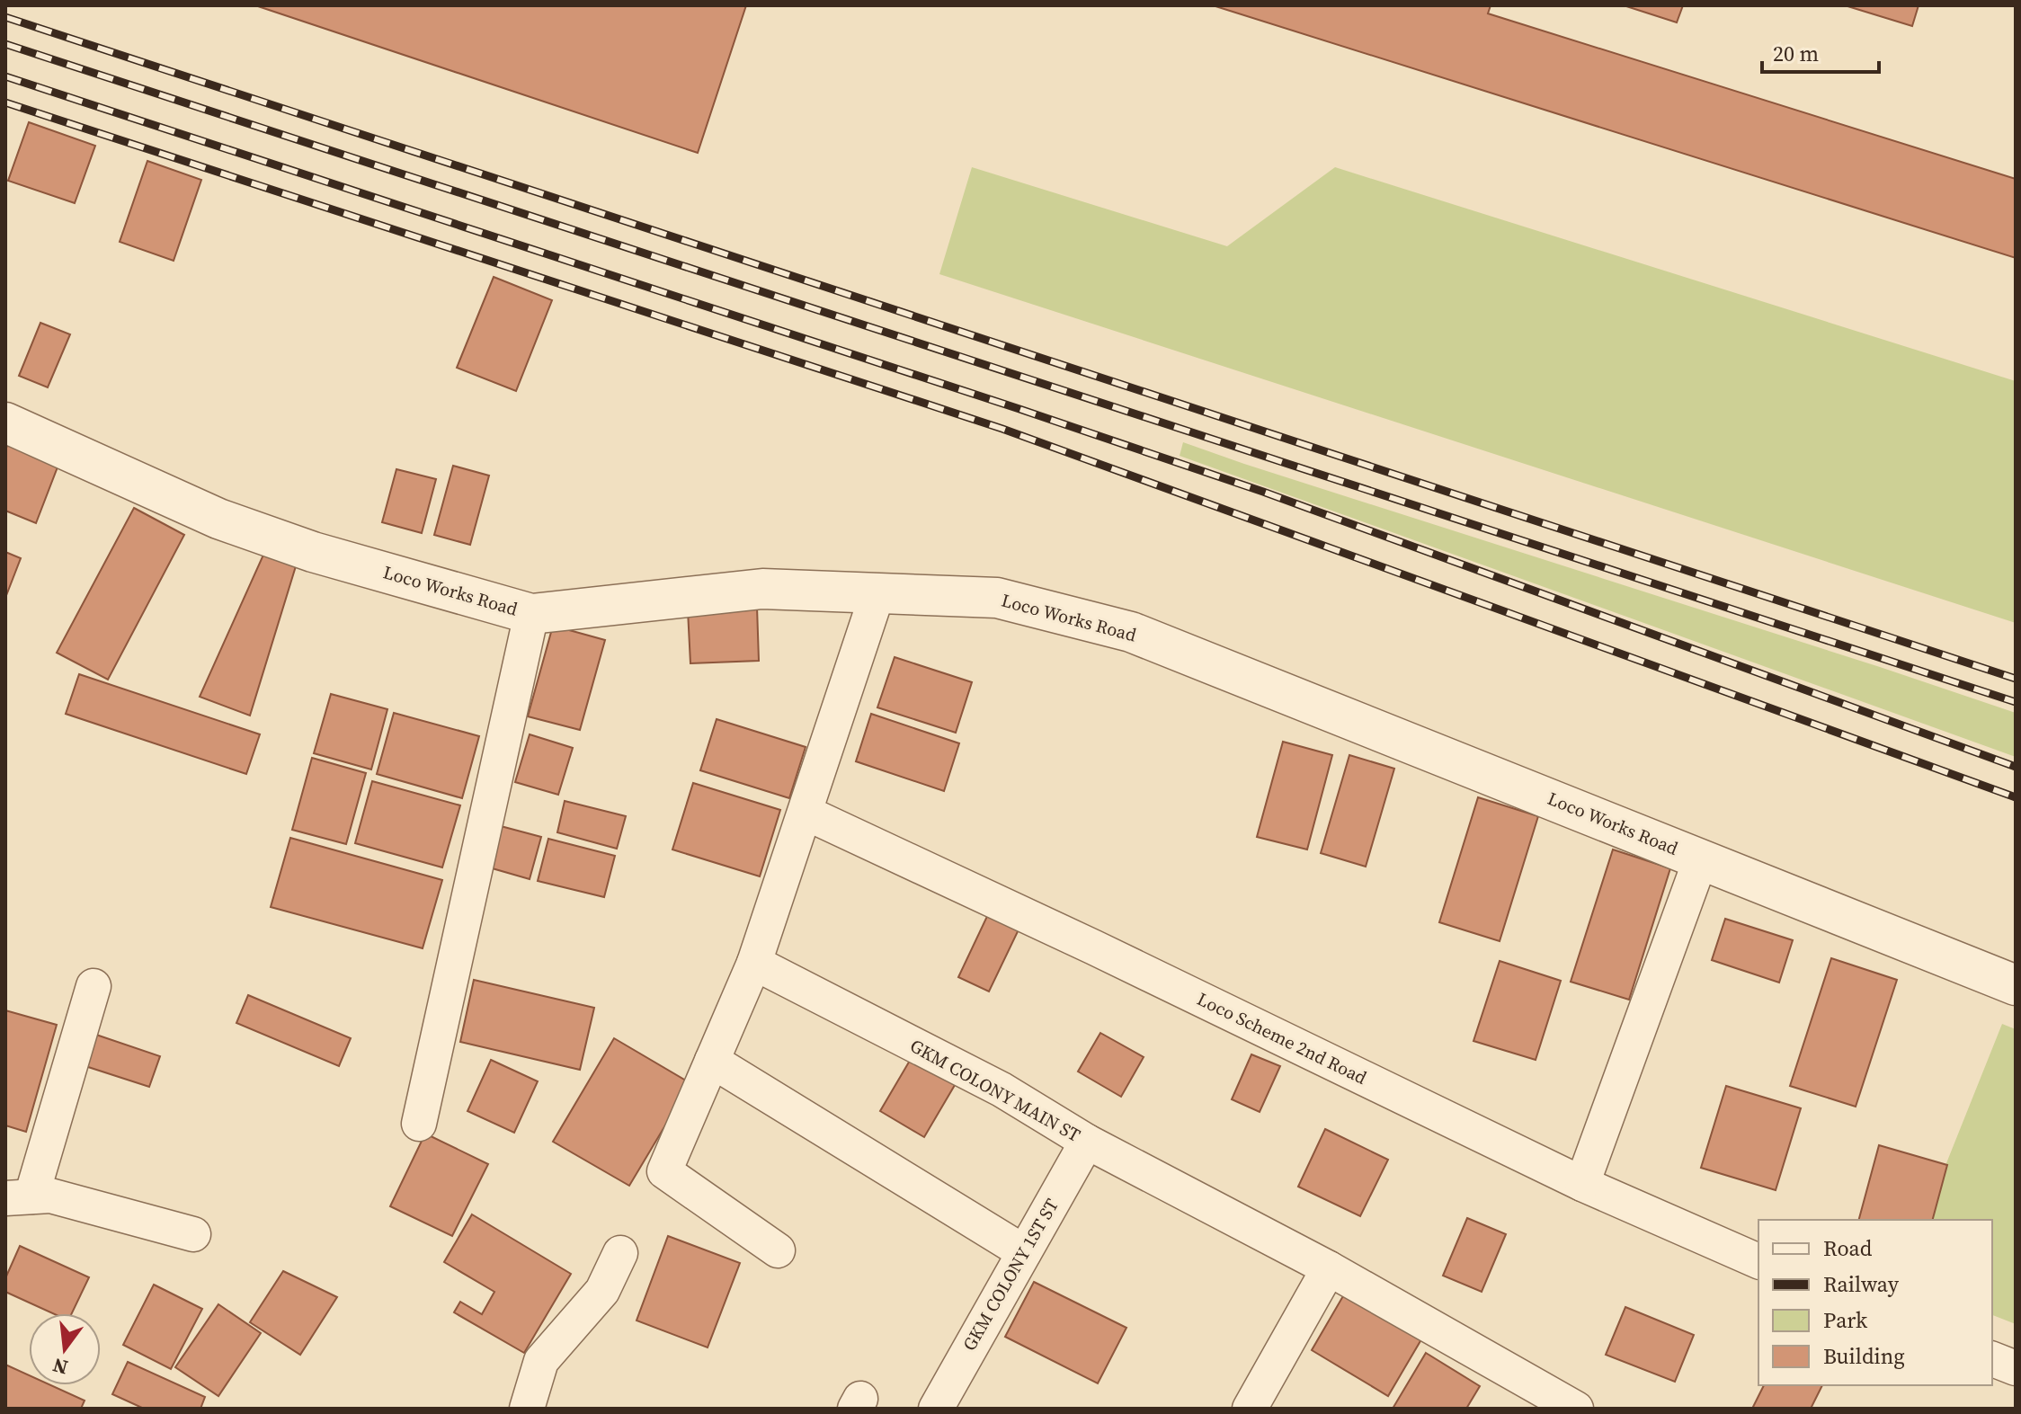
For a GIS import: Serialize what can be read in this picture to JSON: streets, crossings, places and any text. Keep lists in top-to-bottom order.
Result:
{
  "streets": {
    "street": [
      "Loco Works Road",
      "Loco Scheme 2nd Road",
      "GKM COLONY MAIN ST",
      "GKM COLONY 1ST ST"
    ]
  },
  "crossings": [
    ["GKM COLONY MAIN ST", "GKM COLONY 1ST ST"]
  ],
  "legend": [
    "Road",
    "Railway",
    "Park",
    "Building"
  ],
  "scale_bar": "20 m",
  "north": "bottom"
}
